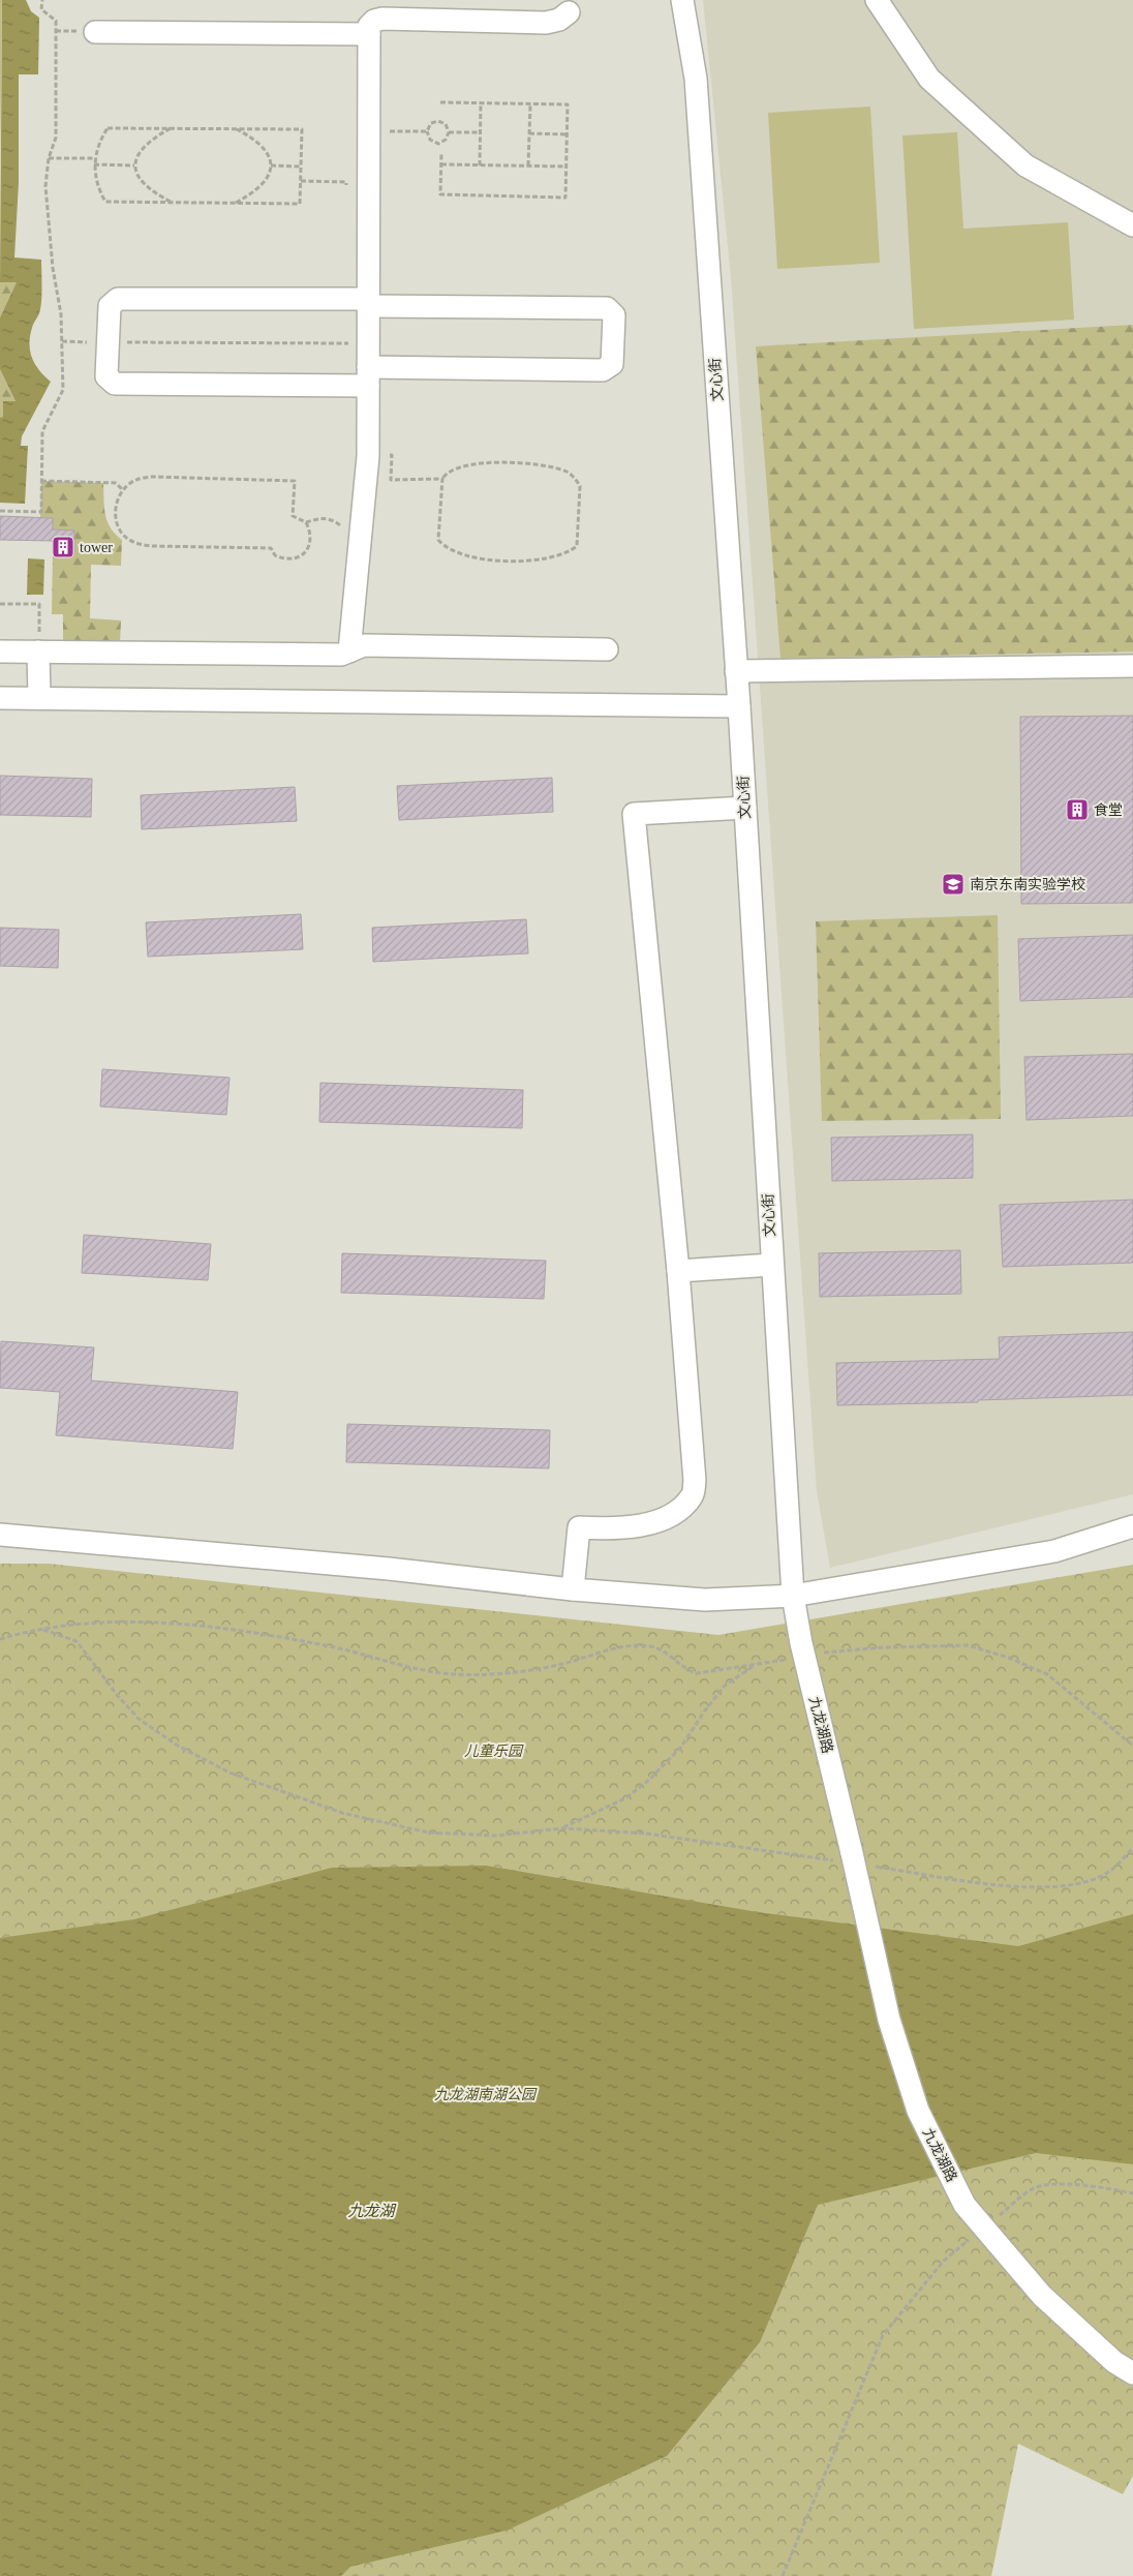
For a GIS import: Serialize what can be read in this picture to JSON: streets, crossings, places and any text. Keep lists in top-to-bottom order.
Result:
{
  "streets": {
    "street": ["文心街", "九龙湖路"]
  },
  "crossings": [
    ["文心街", "九龙湖路"]
  ],
  "water": ["九龙湖"],
  "parks": ["儿童乐园", "九龙湖南湖公园"],
  "places": {
    "building": ["tower", "食堂"],
    "school or university": ["南京东南实验学校"]
  }
}
